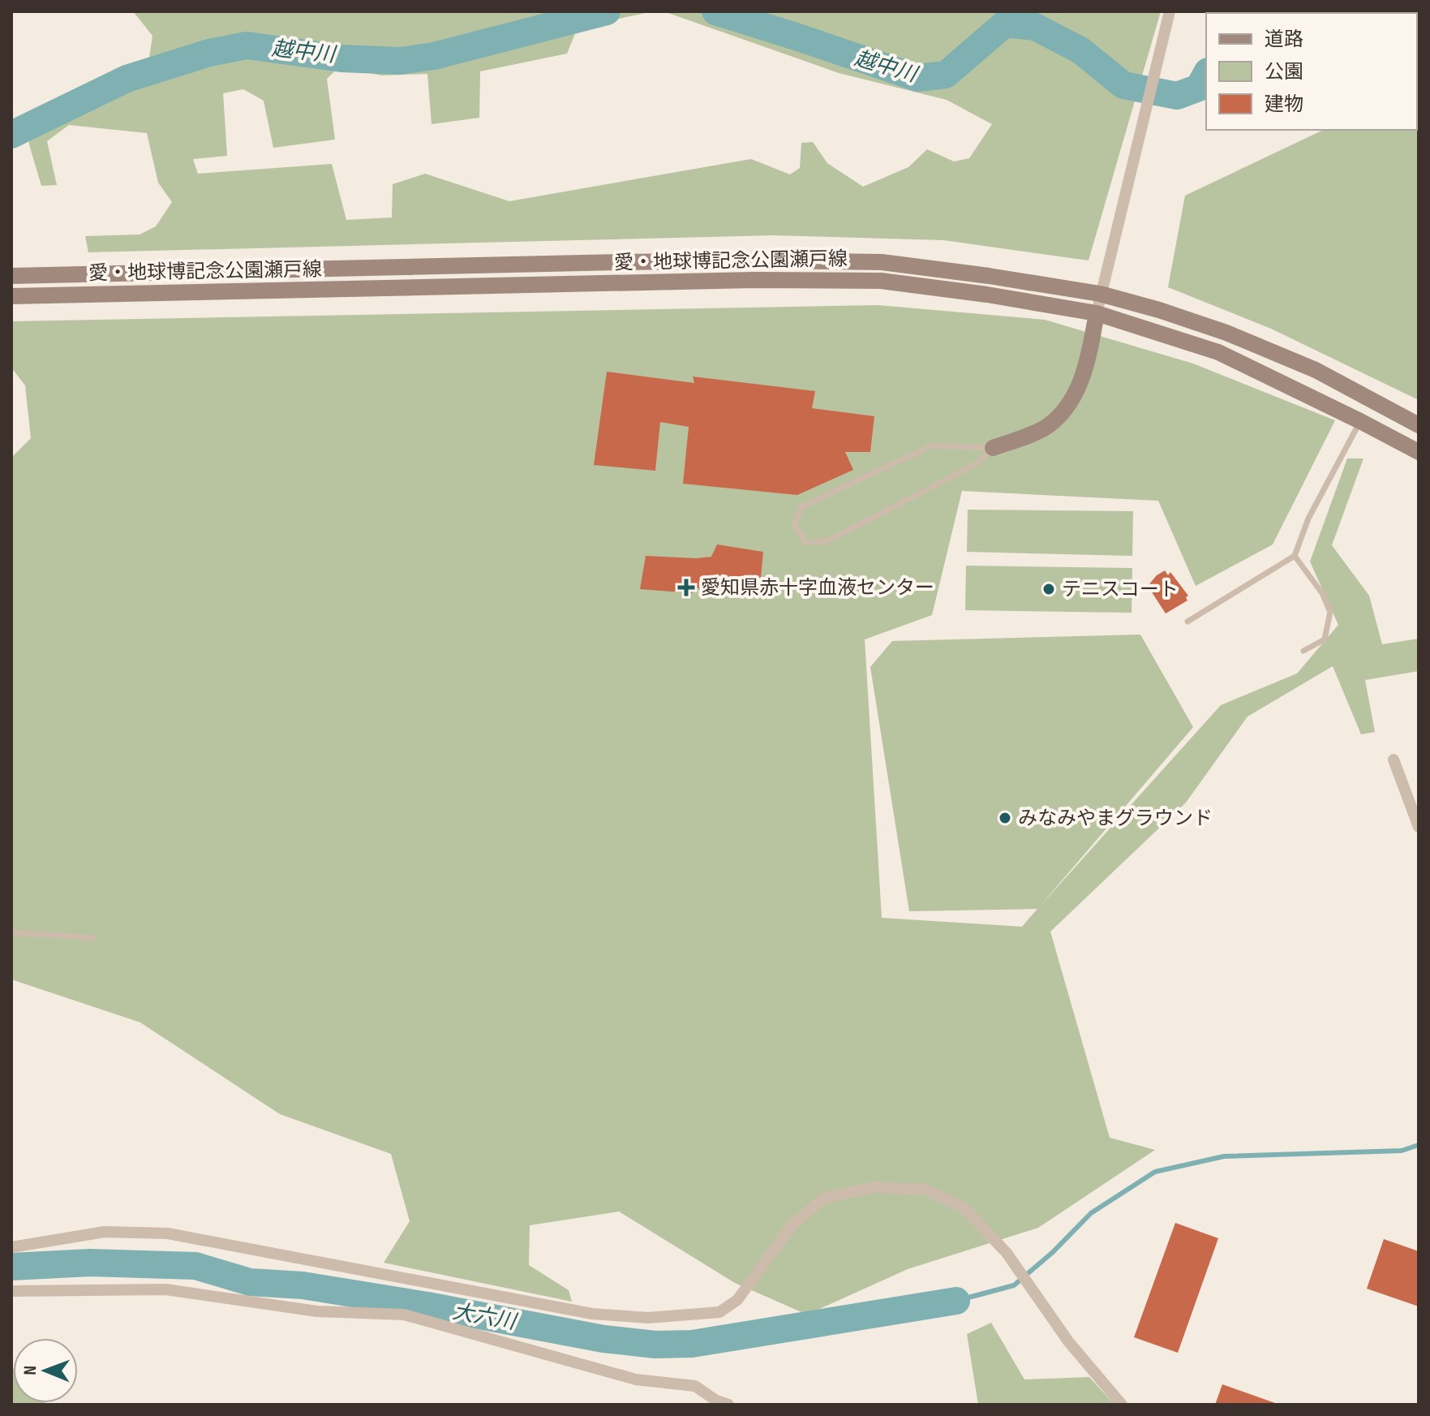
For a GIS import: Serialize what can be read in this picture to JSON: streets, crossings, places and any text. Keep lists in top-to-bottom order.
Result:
{
  "streets": {
    "main road": ["愛・地球博記念公園瀬戸線"]
  },
  "water": ["越中川", "大六川"],
  "places": {
    "health": ["愛知県赤十字血液センター"],
    "other": ["テニスコート", "みなみやまグラウンド"]
  },
  "legend": ["道路", "公園", "建物"],
  "north": "left"
}
